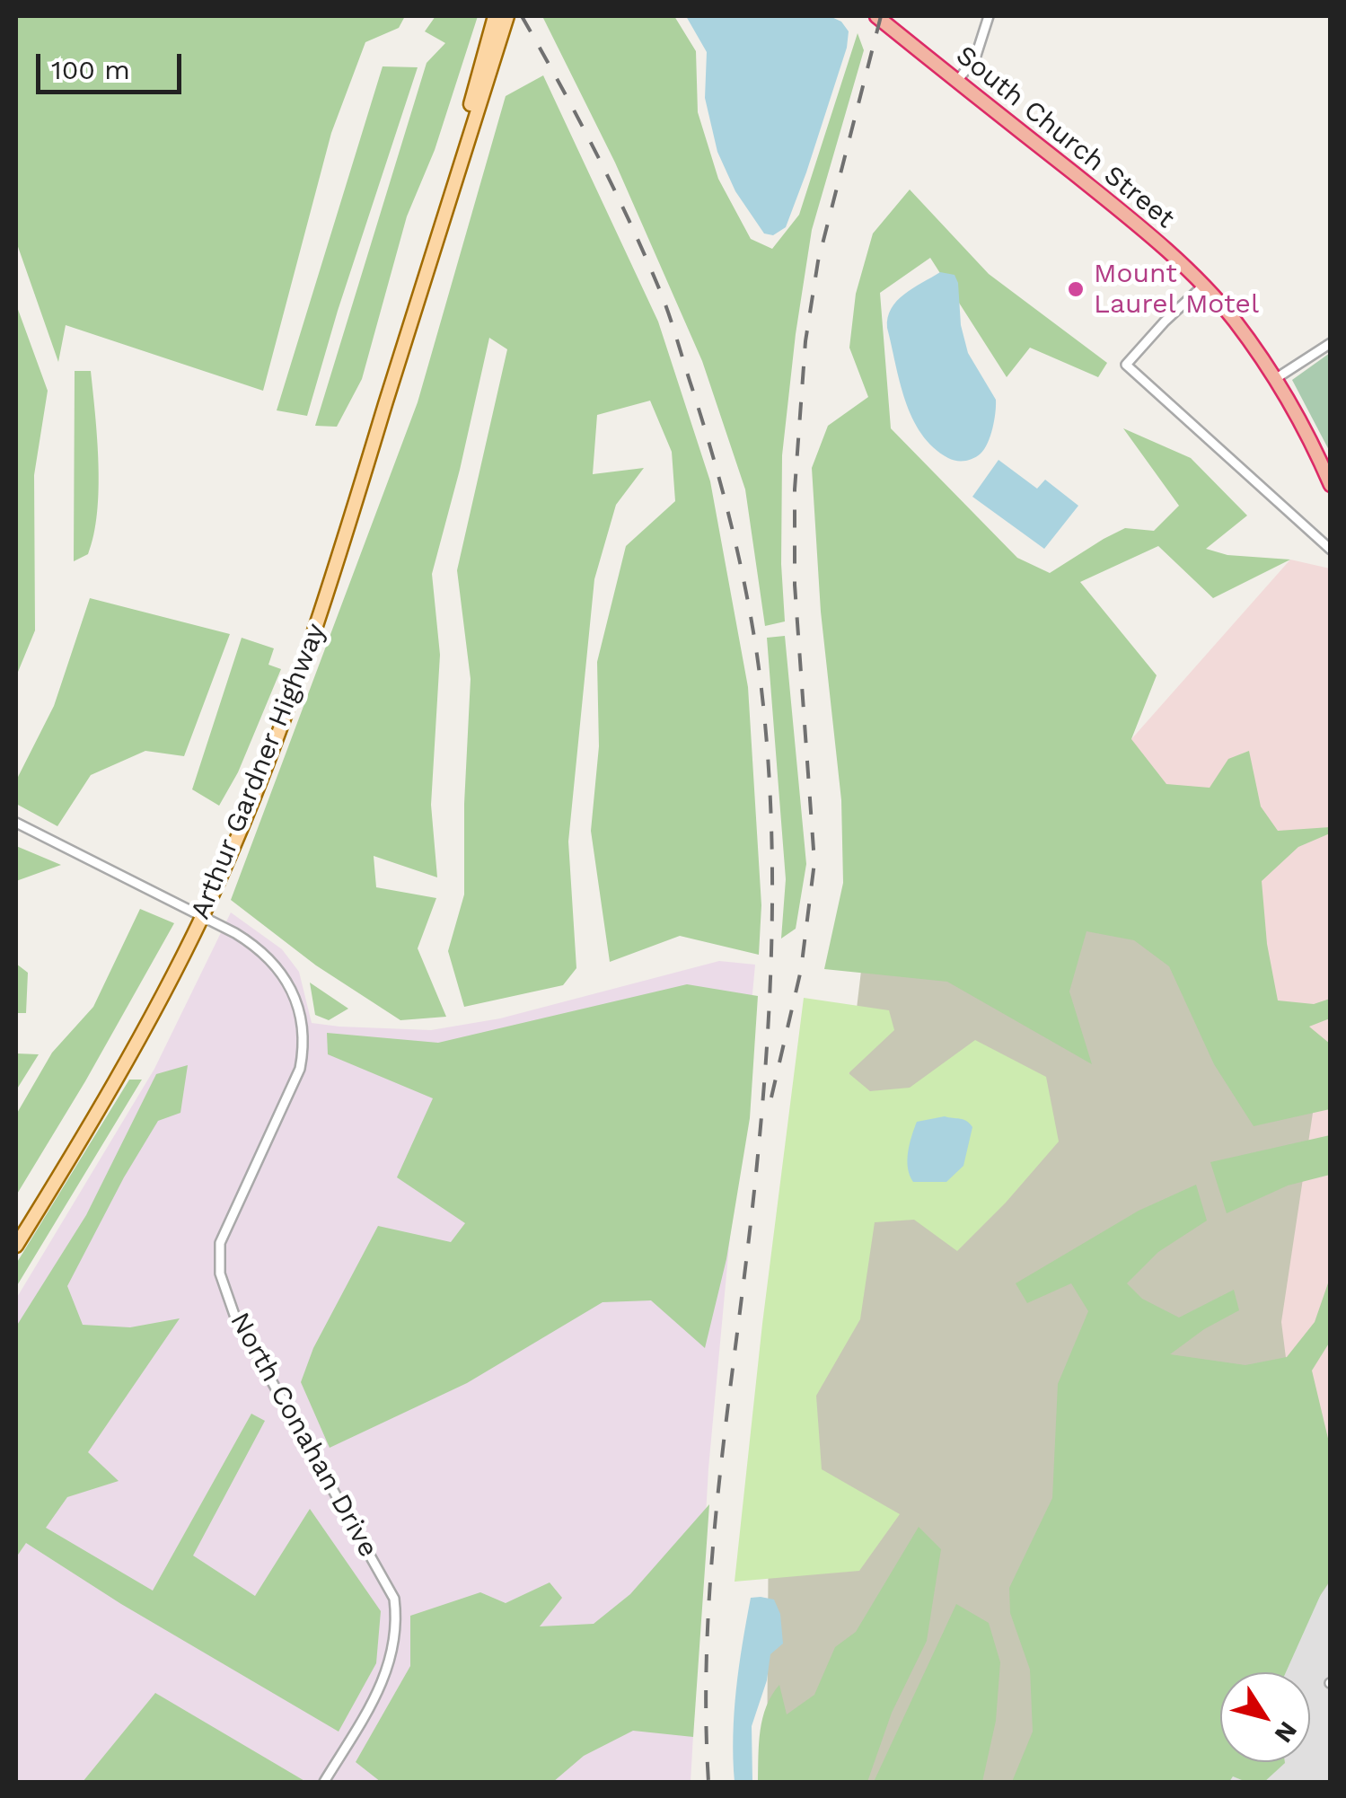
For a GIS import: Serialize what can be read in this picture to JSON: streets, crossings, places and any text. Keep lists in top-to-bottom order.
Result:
{
  "streets": {
    "highway": ["South Church Street"],
    "main road": ["Arthur Gardner Highway"],
    "street": ["North Conahan Drive"]
  },
  "crossings": [
    ["Arthur Gardner Highway", "North Conahan Drive"]
  ],
  "places": ["Mount Laurel Motel"],
  "scale_bar": "100 m",
  "north": "bottom right"
}
